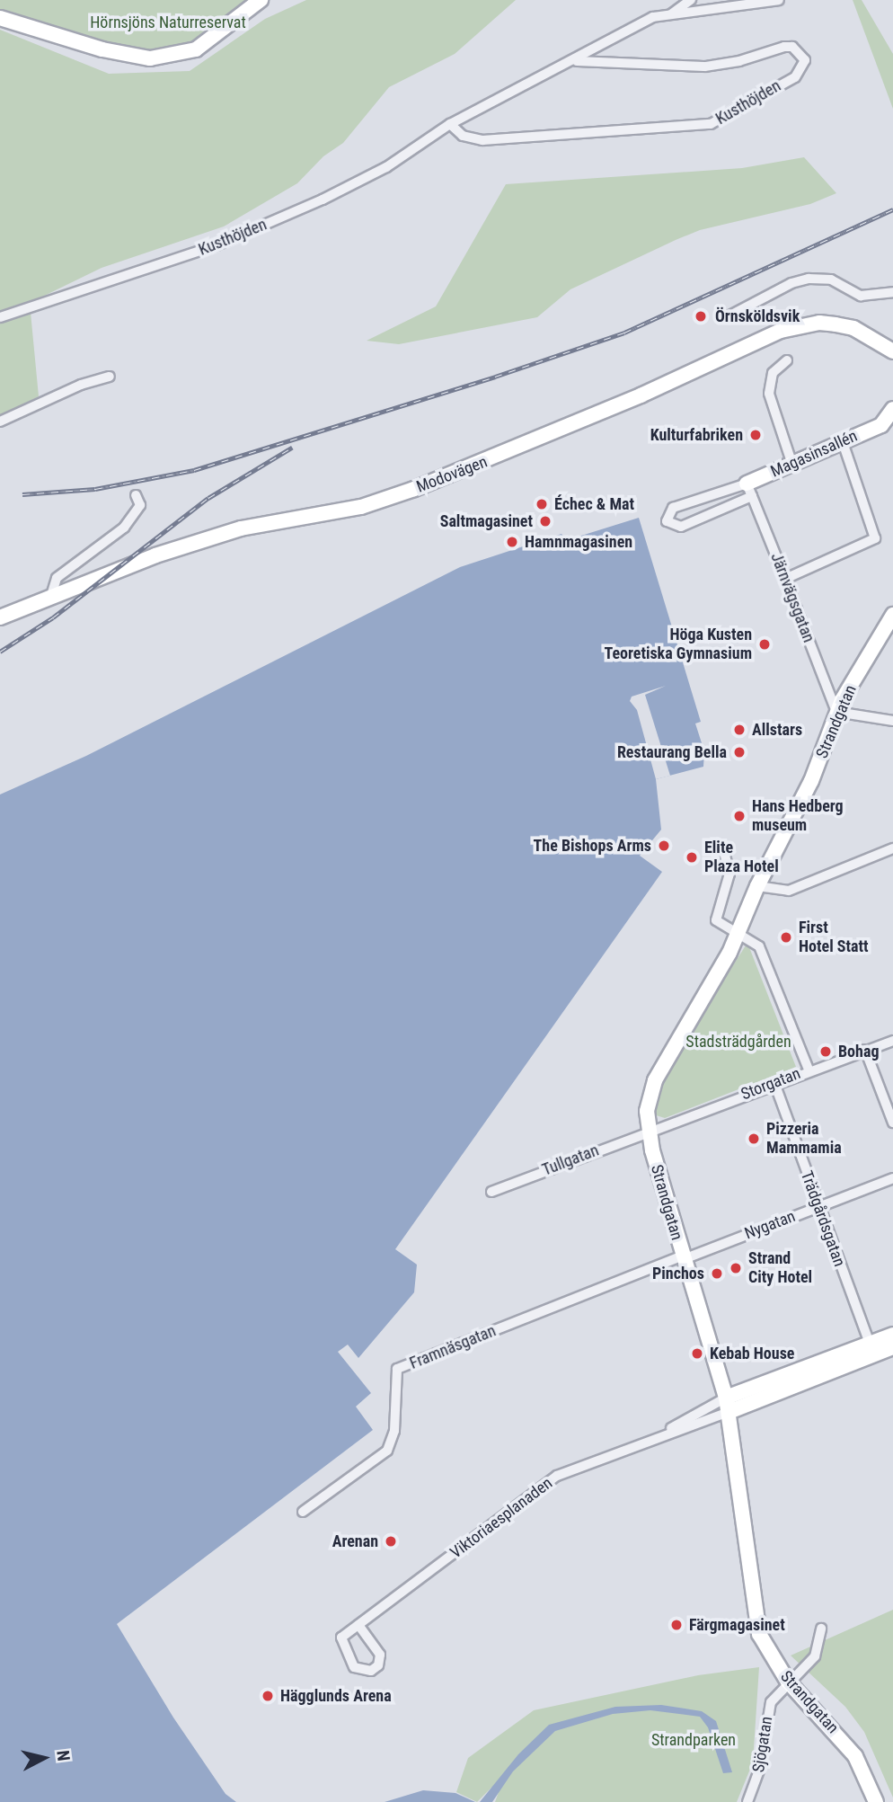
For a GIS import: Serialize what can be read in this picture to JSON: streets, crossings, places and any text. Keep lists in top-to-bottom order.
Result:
{
  "streets": {
    "main road": [
      "Magasinsallén",
      "Modovägen",
      "Strandgatan",
      "Viktoriaesplanaden"
    ],
    "street": [
      "Kusthöjden",
      "Järnvägsgatan",
      "Storgatan",
      "Tullgatan",
      "Trädgårdsgatan",
      "Nygatan",
      "Framnäsgatan",
      "Sjögatan"
    ]
  },
  "crossings": [
    ["Magasinsallén", "Järnvägsgatan"],
    ["Järnvägsgatan", "Strandgatan"],
    ["Strandgatan", "Storgatan"],
    ["Strandgatan", "Tullgatan"],
    ["Strandgatan", "Nygatan"],
    ["Strandgatan", "Framnäsgatan"],
    ["Strandgatan", "Viktoriaesplanaden"],
    ["Strandgatan", "Sjögatan"],
    ["Storgatan", "Tullgatan"],
    ["Storgatan", "Trädgårdsgatan"],
    ["Trädgårdsgatan", "Nygatan"],
    ["Trädgårdsgatan", "Viktoriaesplanaden"],
    ["Nygatan", "Framnäsgatan"]
  ],
  "parks": ["Hörnsjöns Naturreservat", "Stadsträdgården", "Strandparken"],
  "places": [
    "Örnsköldsvik",
    "Kulturfabriken",
    "Échec & Mat",
    "Saltmagasinet",
    "Hamnmagasinen",
    "Höga Kusten Teoretiska Gymnasium",
    "Allstars",
    "Restaurang Bella",
    "Hans Hedberg museum",
    "The Bishops Arms",
    "Elite Plaza Hotel",
    "First Hotel Statt",
    "Bohag",
    "Pizzeria Mammamia",
    "Strand City Hotel",
    "Pinchos",
    "Kebab House",
    "Arenan",
    "Färgmagasinet",
    "Hägglunds Arena"
  ],
  "north": "right"
}
